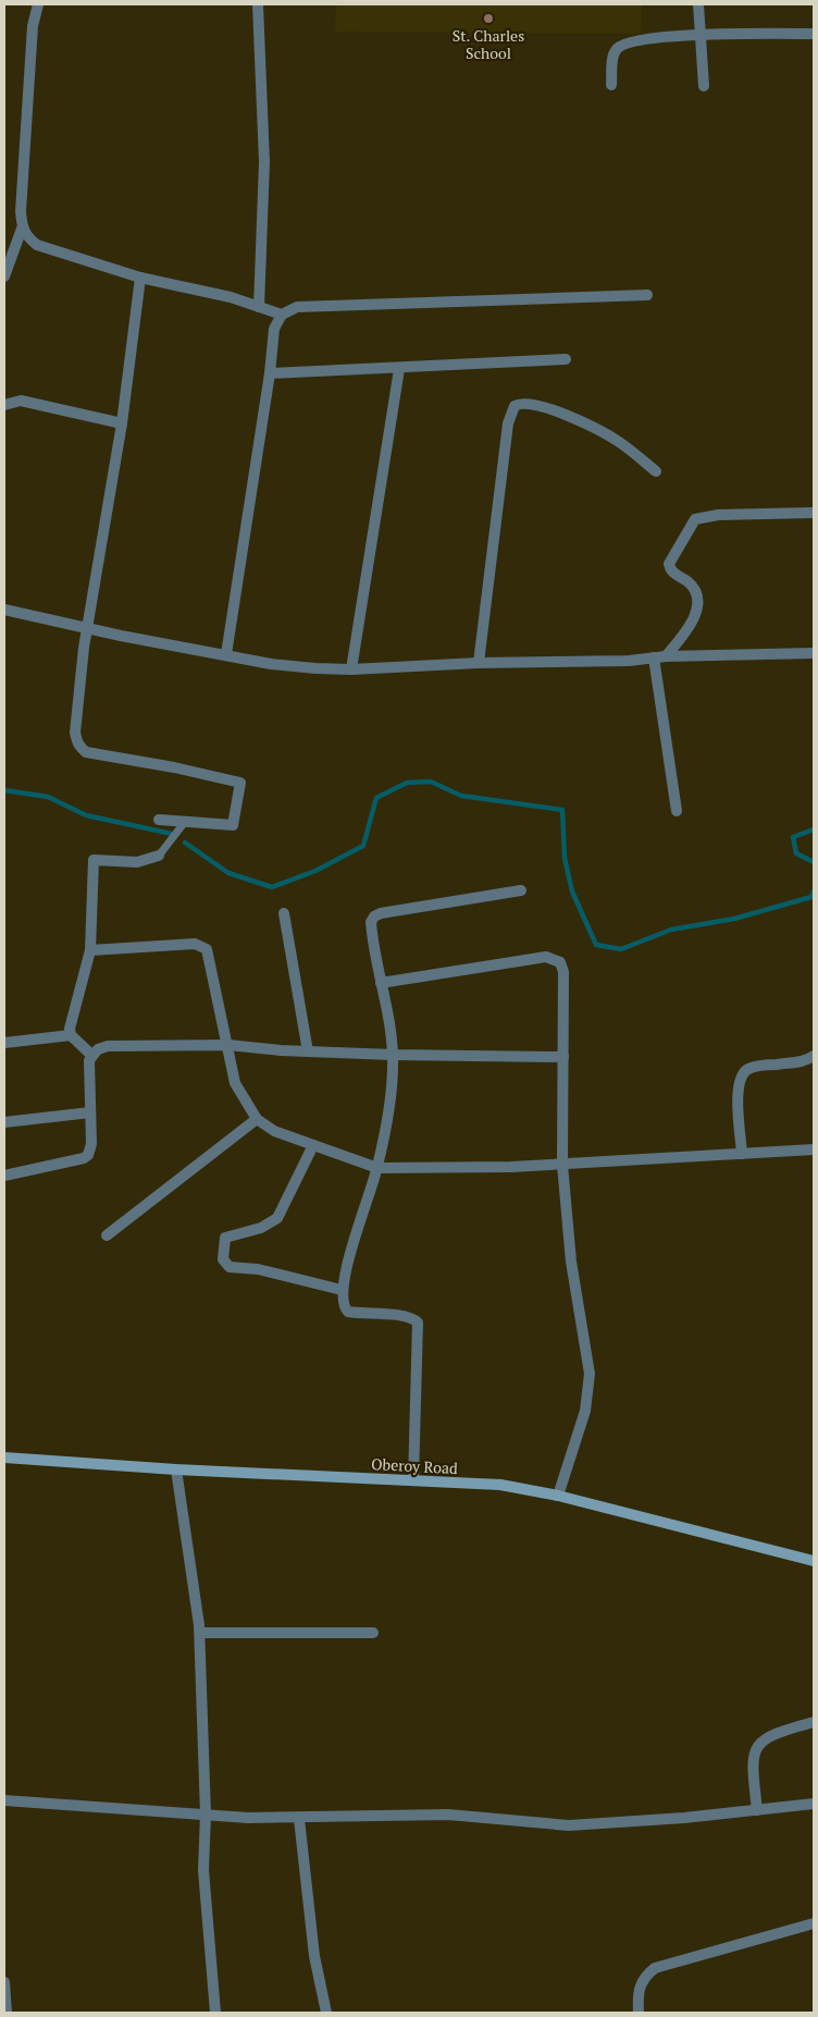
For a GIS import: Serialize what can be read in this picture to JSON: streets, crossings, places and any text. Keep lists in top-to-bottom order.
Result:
{
  "streets": {
    "street": ["Oberoy Road"]
  },
  "places": ["St. Charles School"]
}
